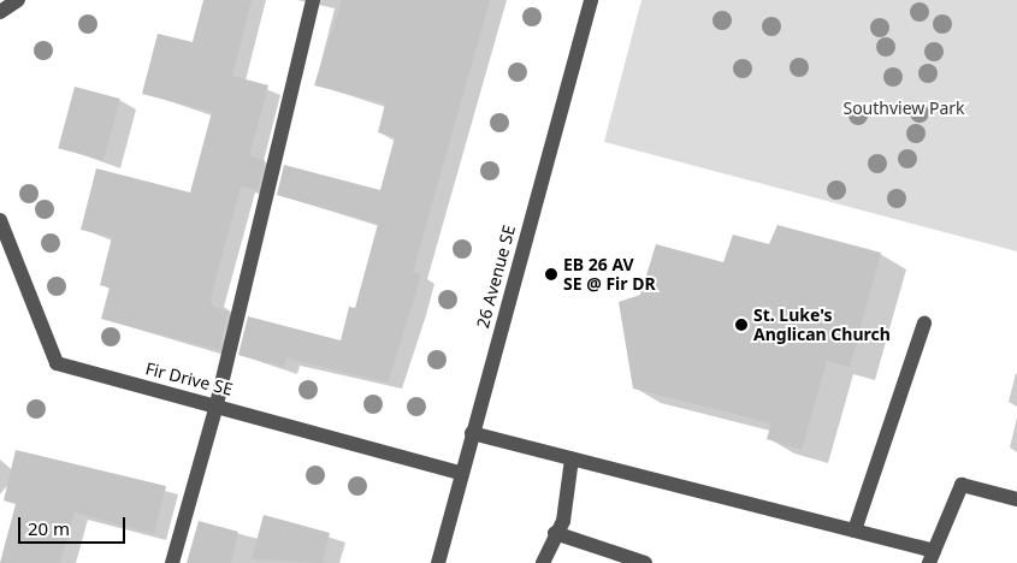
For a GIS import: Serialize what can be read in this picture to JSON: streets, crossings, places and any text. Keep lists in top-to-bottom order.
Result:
{
  "streets": {
    "street": ["26 Avenue SE", "Fir Drive SE"]
  },
  "crossings": [
    ["26 Avenue SE", "Fir Drive SE"]
  ],
  "parks": ["Southview Park"],
  "places": ["EB 26 AV SE @ Fir DR", "St. Luke's Anglican Church"],
  "scale_bar": "20 m"
}
